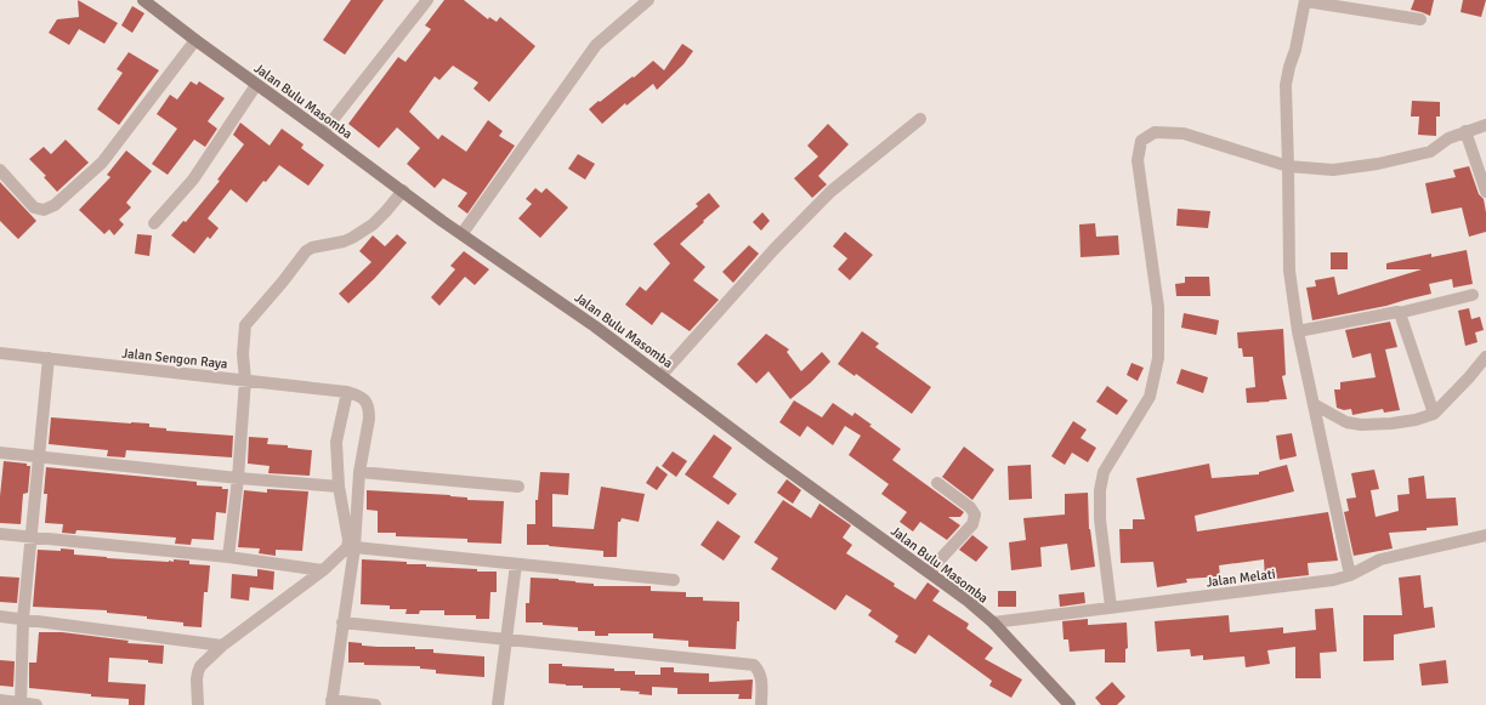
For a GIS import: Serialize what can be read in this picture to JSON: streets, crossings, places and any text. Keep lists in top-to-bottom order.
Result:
{
  "streets": {
    "street": ["Jalan Bulu Masomba", "Jalan Sengon Raya", "Jalan Melati"]
  },
  "crossings": [
    ["Jalan Bulu Masomba", "Jalan Melati"]
  ]
}
